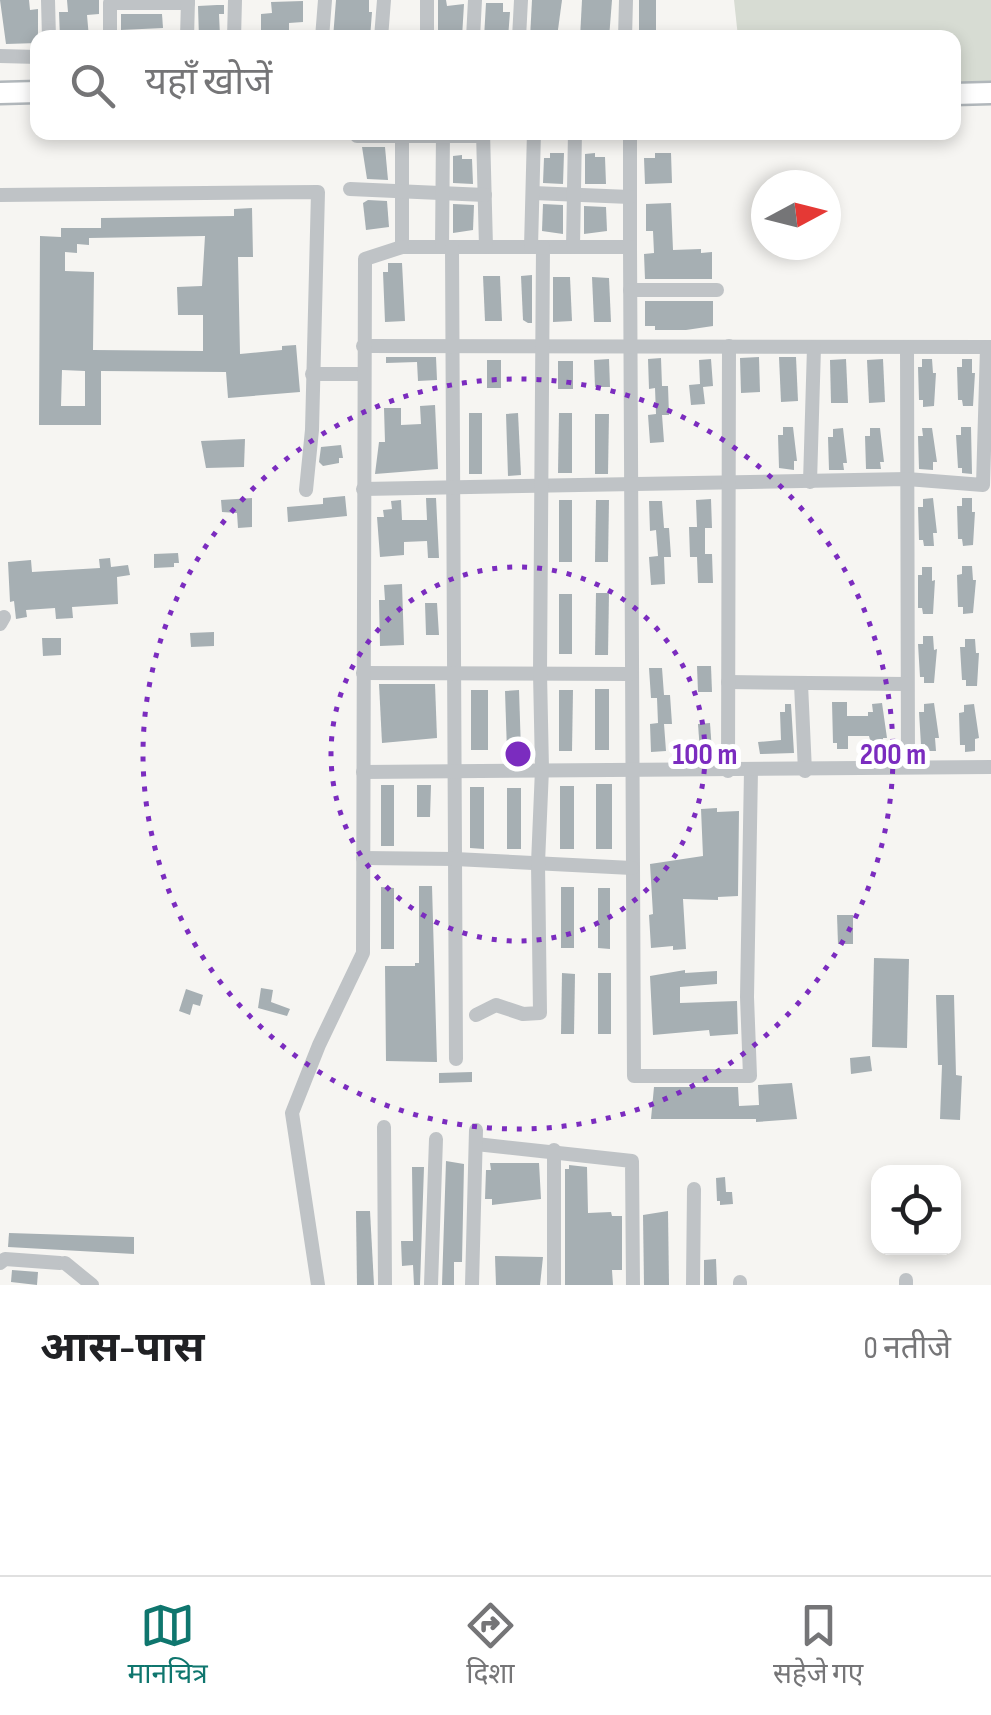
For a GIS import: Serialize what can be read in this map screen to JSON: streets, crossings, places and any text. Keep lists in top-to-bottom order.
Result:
{
  "north": "right",
  "page": {
    "search": "यहाँ खोजें",
    "heading": ["आस-पास", "0 नतीजे"],
    "nav": ["मानचित्र", "दिशा", "सहेजे गए"]
  },
  "rings": ["100 m", "200 m"]
}
